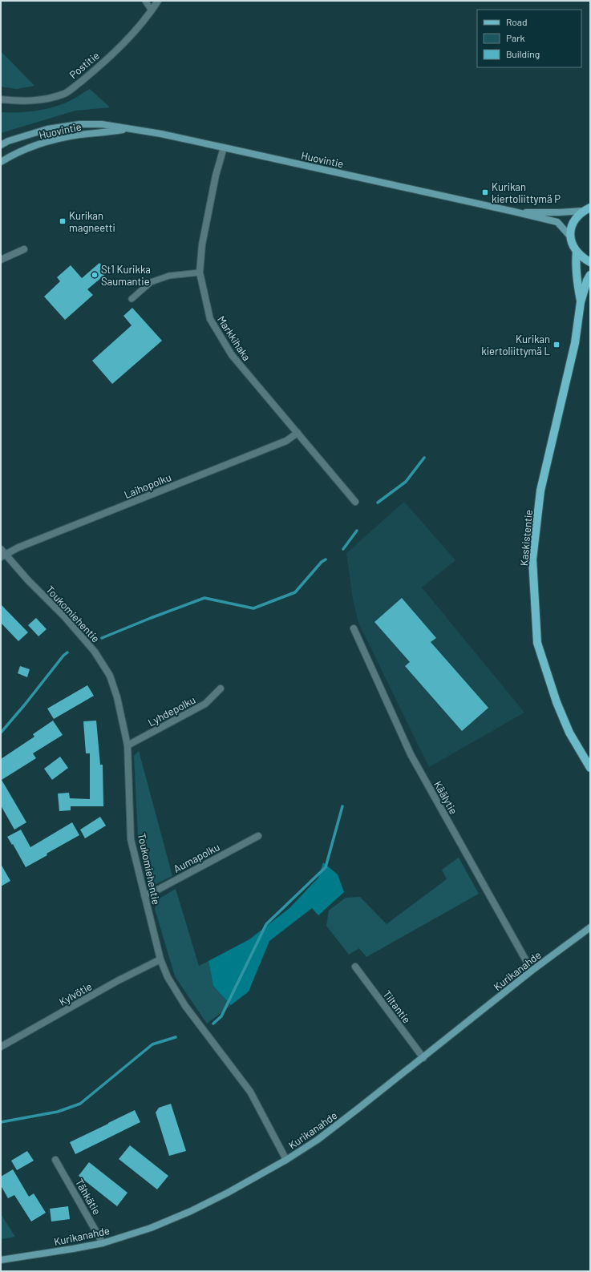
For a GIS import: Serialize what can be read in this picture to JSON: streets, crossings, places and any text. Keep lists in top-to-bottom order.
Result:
{
  "streets": {
    "main road": ["Huovintie", "Kaskistentie", "Kurikanahde"],
    "street": [
      "Postitie",
      "Markkihaka",
      "Laihopolku",
      "Toukomiehentie",
      "Lyhdepolku",
      "Käälytie",
      "Aumapolku",
      "Kylvötie",
      "Tiltantie",
      "Tähkätie"
    ]
  },
  "crossings": [
    ["Huovintie", "Markkihaka"],
    ["Markkihaka", "Laihopolku"],
    ["Laihopolku", "Toukomiehentie"],
    ["Toukomiehentie", "Lyhdepolku"],
    ["Toukomiehentie", "Aumapolku"],
    ["Toukomiehentie", "Kurikanahde"],
    ["Toukomiehentie", "Kylvötie"],
    ["Käälytie", "Kurikanahde"],
    ["Kurikanahde", "Tiltantie"],
    ["Kurikanahde", "Tähkätie"]
  ],
  "places": {
    "transit": ["Kurikan kiertoliittymä P", "Kurikan magneetti", "Kurikan kiertoliittymä L"],
    "other": ["St1 Kurikka Saumantie"]
  },
  "legend": ["Road", "Park", "Building"]
}
